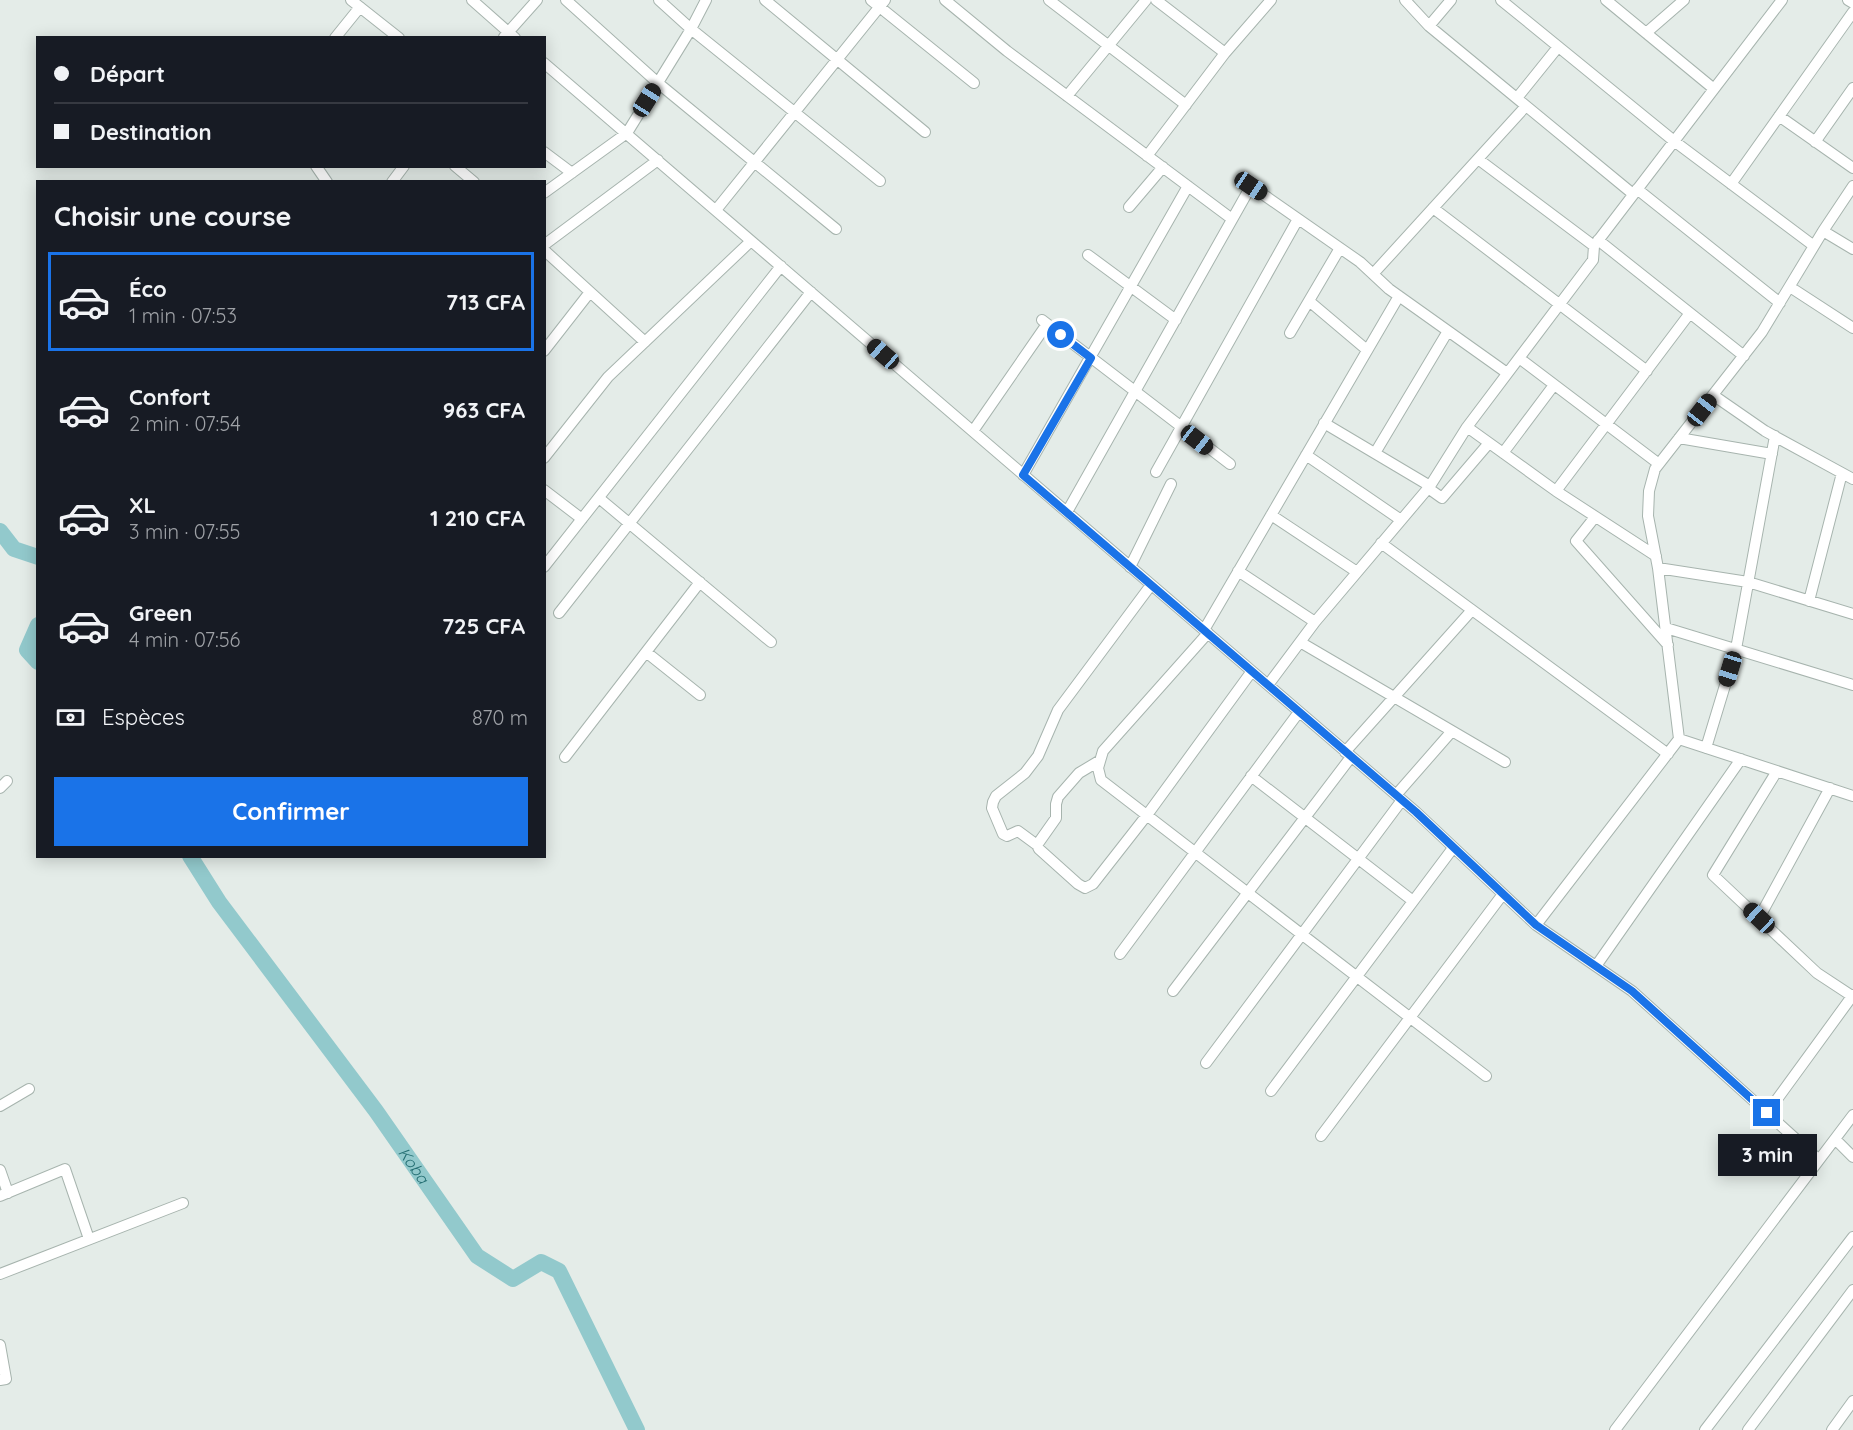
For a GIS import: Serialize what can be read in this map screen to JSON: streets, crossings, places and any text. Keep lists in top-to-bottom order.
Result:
{
  "water": ["Koba"],
  "page": {
    "banner": ["Départ", "Destination"],
    "heading": "Choisir une course",
    "list": [
      {
        "name": "Éco",
        "note": "1 min · 07:53",
        "value": "713 CFA"
      },
      {
        "name": "Confort",
        "note": "2 min · 07:54",
        "value": "963 CFA"
      },
      {
        "name": "XL",
        "note": "3 min · 07:55",
        "value": "1 210 CFA"
      },
      {
        "name": "Green",
        "note": "4 min · 07:56",
        "value": "725 CFA"
      }
    ],
    "pay": ["Espèces", "870 m"],
    "buttons": "Confirmer",
    "bubble": "3 min"
  }
}
